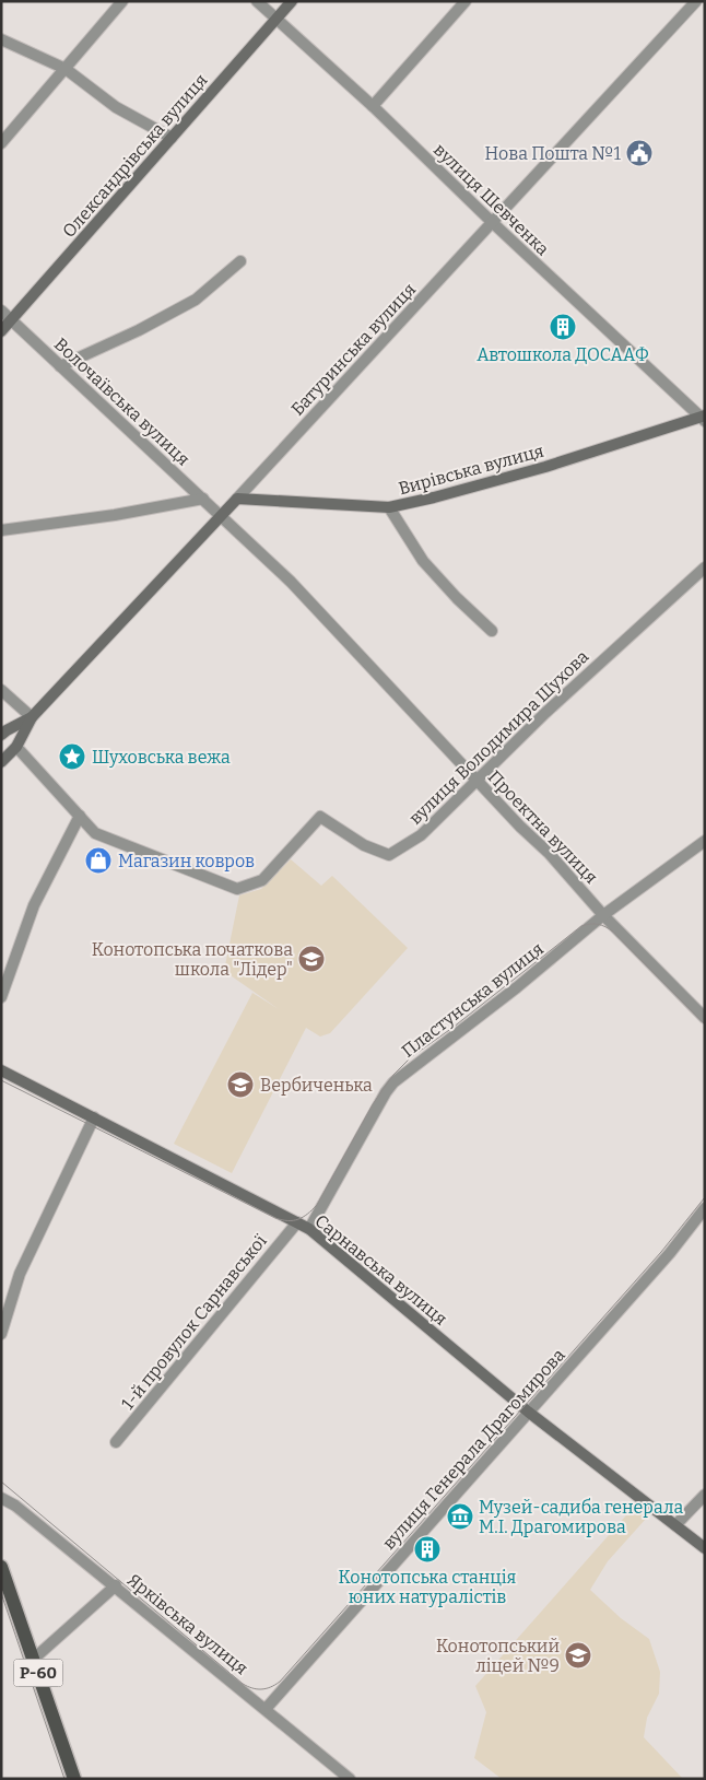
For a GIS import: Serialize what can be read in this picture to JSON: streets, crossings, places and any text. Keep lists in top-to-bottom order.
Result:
{
  "streets": {
    "main road": [
      "Олександрівська вулиця",
      "Батуринська вулиця",
      "Вирівська вулиця",
      "Сарнавська вулиця",
      "Р-60"
    ],
    "street": [
      "вулиця Шевченка",
      "Волочаївська вулиця",
      "вулиця Володимира Шухова",
      "Проектна вулиця",
      "Пластунська вулиця",
      "1-й провулок Сарнавської",
      "вулиця Генерала Драгомирова",
      "Ярківська вулиця"
    ]
  },
  "crossings": [
    ["Олександрівська вулиця", "вулиця Шевченка"],
    ["Олександрівська вулиця", "Волочаївська вулиця"],
    ["вулиця Шевченка", "Батуринська вулиця"],
    ["вулиця Шевченка", "Вирівська вулиця"],
    ["Батуринська вулиця", "Волочаївська вулиця"],
    ["Батуринська вулиця", "Вирівська вулиця"],
    ["Батуринська вулиця", "Проектна вулиця"],
    ["Волочаївська вулиця", "Проектна вулиця"],
    ["вулиця Володимира Шухова", "Проектна вулиця"],
    ["Проектна вулиця", "Пластунська вулиця"],
    ["Пластунська вулиця", "Сарнавська вулиця"],
    ["Сарнавська вулиця", "1-й провулок Сарнавської"],
    ["Сарнавська вулиця", "вулиця Генерала Драгомирова"],
    ["вулиця Генерала Драгомирова", "Ярківська вулиця"]
  ],
  "places": {
    "public building": ["Нова Пошта №1"],
    "building": ["Автошкола ДОСААФ", "Конотопська станція юних натуралістів"],
    "place": ["Шуховська вежа"],
    "shop": ["Магазин ковров"],
    "school or university": ["Конотопська початкова школа \"Лідер\"", "Вербиченька", "Конотопський ліцей №9"],
    "museum": ["Музей-садиба генерала М.І. Драгомирова"]
  }
}
